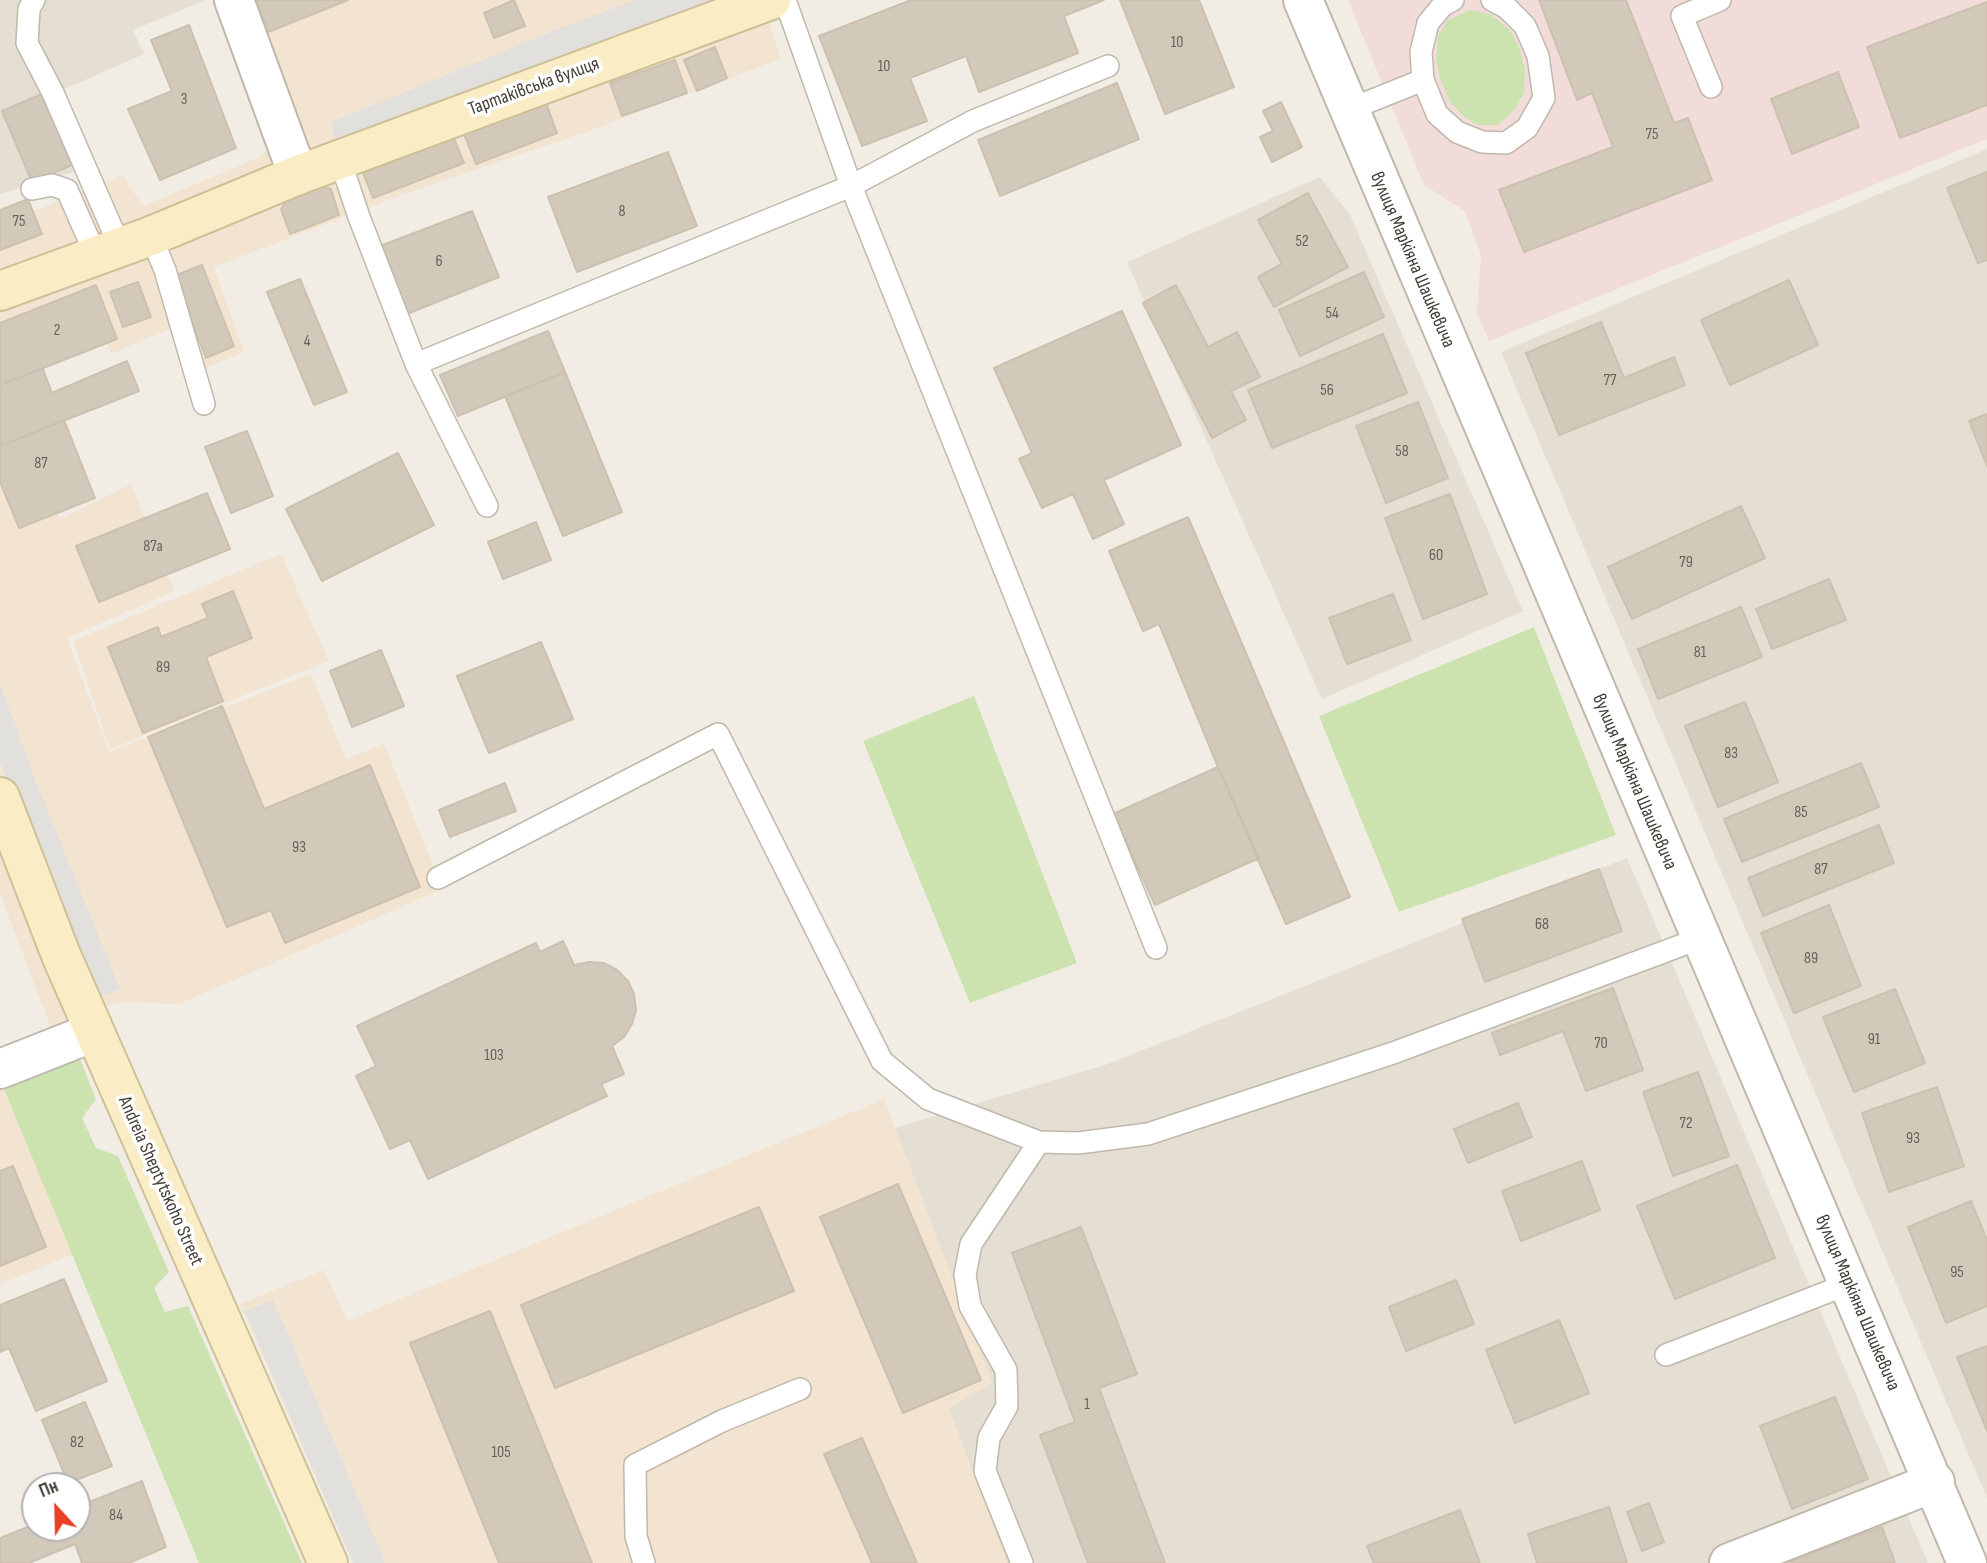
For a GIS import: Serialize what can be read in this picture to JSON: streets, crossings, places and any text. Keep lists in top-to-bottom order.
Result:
{
  "streets": {
    "street": ["Тартаківська вулиця", "вулиця Маркіяна Шашкевича", "Andreia Sheptytskoho Street"]
  },
  "house_numbers": [
    "10",
    "10",
    "3",
    "75",
    "8",
    "75",
    "52",
    "6",
    "54",
    "2",
    "4",
    "77",
    "56",
    "58",
    "87",
    "87а",
    "60",
    "79",
    "81",
    "89",
    "83",
    "85",
    "93",
    "87",
    "68",
    "89",
    "91",
    "70",
    "103",
    "72",
    "93",
    "95",
    "1",
    "82",
    "105",
    "84"
  ],
  "north": "top"
}
